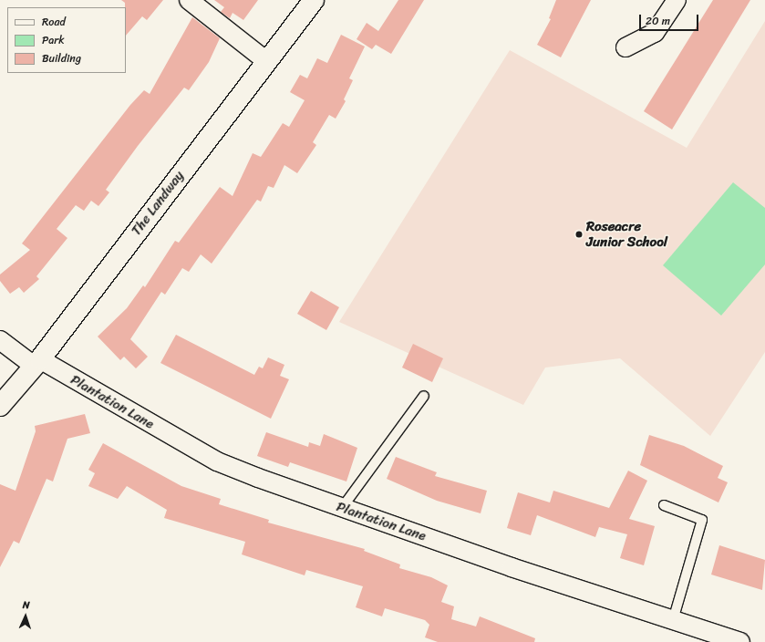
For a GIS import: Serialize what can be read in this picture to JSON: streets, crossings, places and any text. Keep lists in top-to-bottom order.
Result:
{
  "streets": {
    "street": ["The Landway", "Plantation Lane"]
  },
  "crossings": [
    ["The Landway", "Plantation Lane"]
  ],
  "places": ["Roseacre Junior School"],
  "legend": ["Road", "Park", "Building"],
  "scale_bar": "20 m",
  "north": "top"
}
